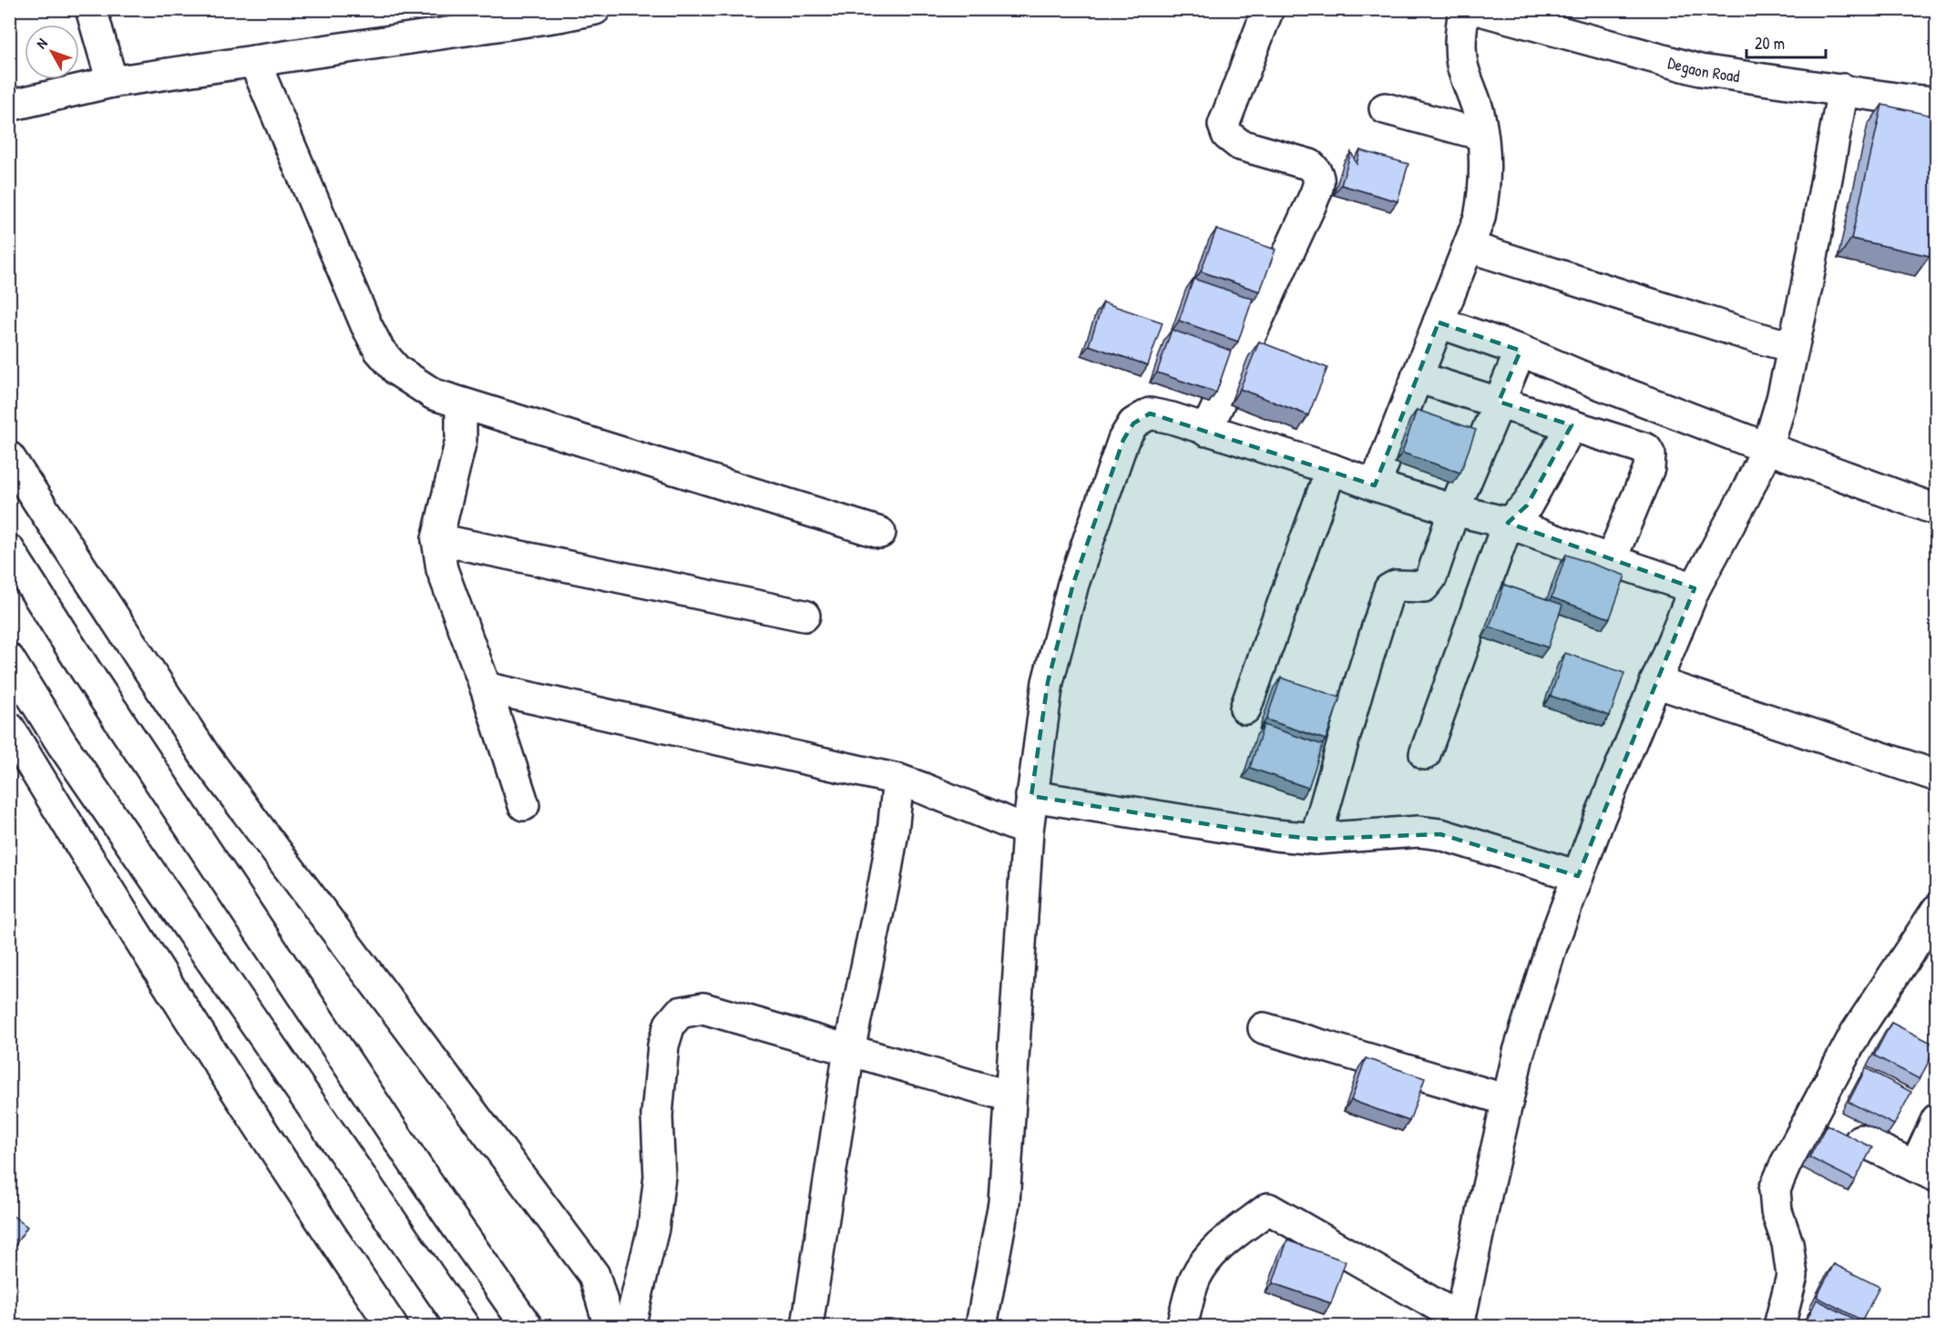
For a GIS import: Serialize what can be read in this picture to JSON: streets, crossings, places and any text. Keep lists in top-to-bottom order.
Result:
{
  "streets": {
    "main road": ["Degaon Road"]
  },
  "scale_bar": "20 m",
  "north": "top left"
}
